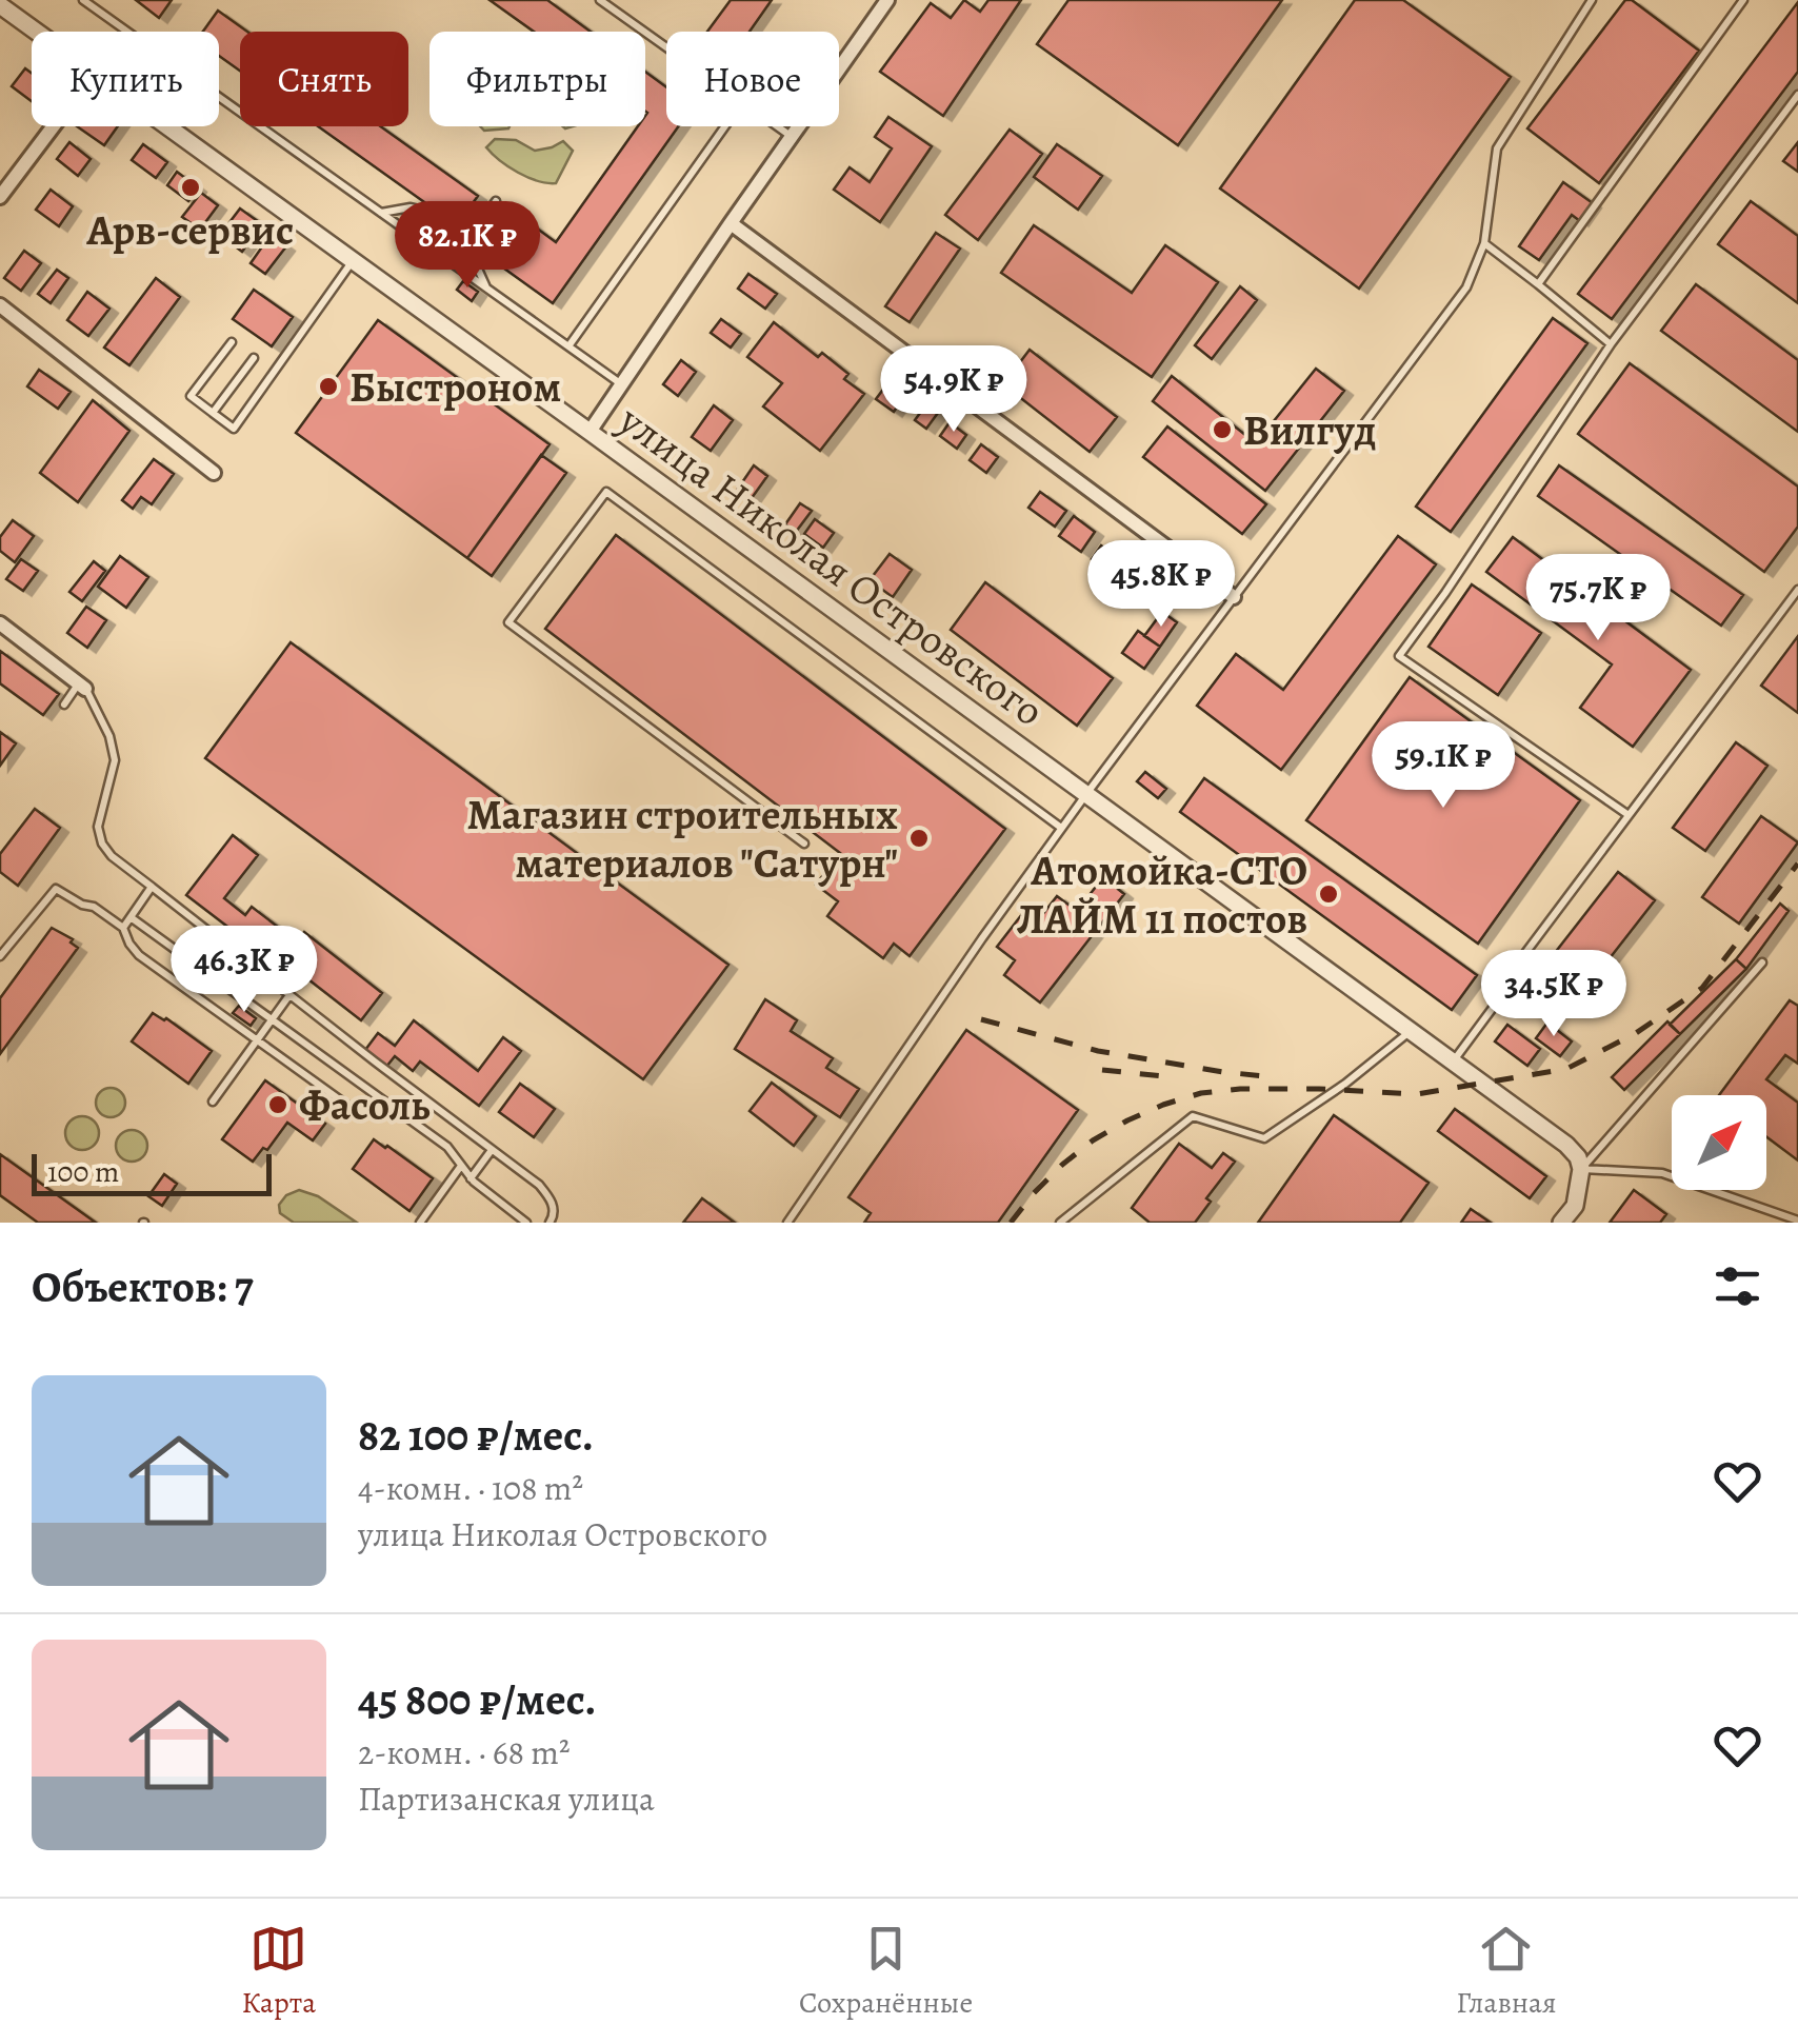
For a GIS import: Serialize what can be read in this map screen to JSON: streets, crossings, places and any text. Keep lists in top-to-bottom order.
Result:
{
  "streets": {
    "street": ["улица Николая Островского"]
  },
  "places": [
    "Арв-сервис",
    "Быстроном",
    "Вилгуд",
    "Магазин строительных материалов \"Сатурн\"",
    "Атомойка-СТО ЛАЙМ 11 постов",
    "Фасоль"
  ],
  "scale_bar": "100 m",
  "north": "top right",
  "page": {
    "chip": [
      "Купить",
      "Снять",
      "Фильтры",
      "Новое"
    ],
    "price": [
      "82.1K ₽",
      "54.9K ₽",
      "45.8K ₽",
      "75.7K ₽",
      "59.1K ₽",
      "46.3K ₽",
      "34.5K ₽"
    ],
    "scale": "100 m",
    "heading": "Объектов: 7",
    "list": [
      {
        "name": "82 100 ₽/мес.",
        "note": "4-комн. · 108 m² · улица Николая Островского"
      },
      {
        "name": "45 800 ₽/мес.",
        "note": "2-комн. · 68 m² · Партизанская улица"
      }
    ],
    "tabs": ["Карта", "Сохранённые", "Главная"]
  }
}
